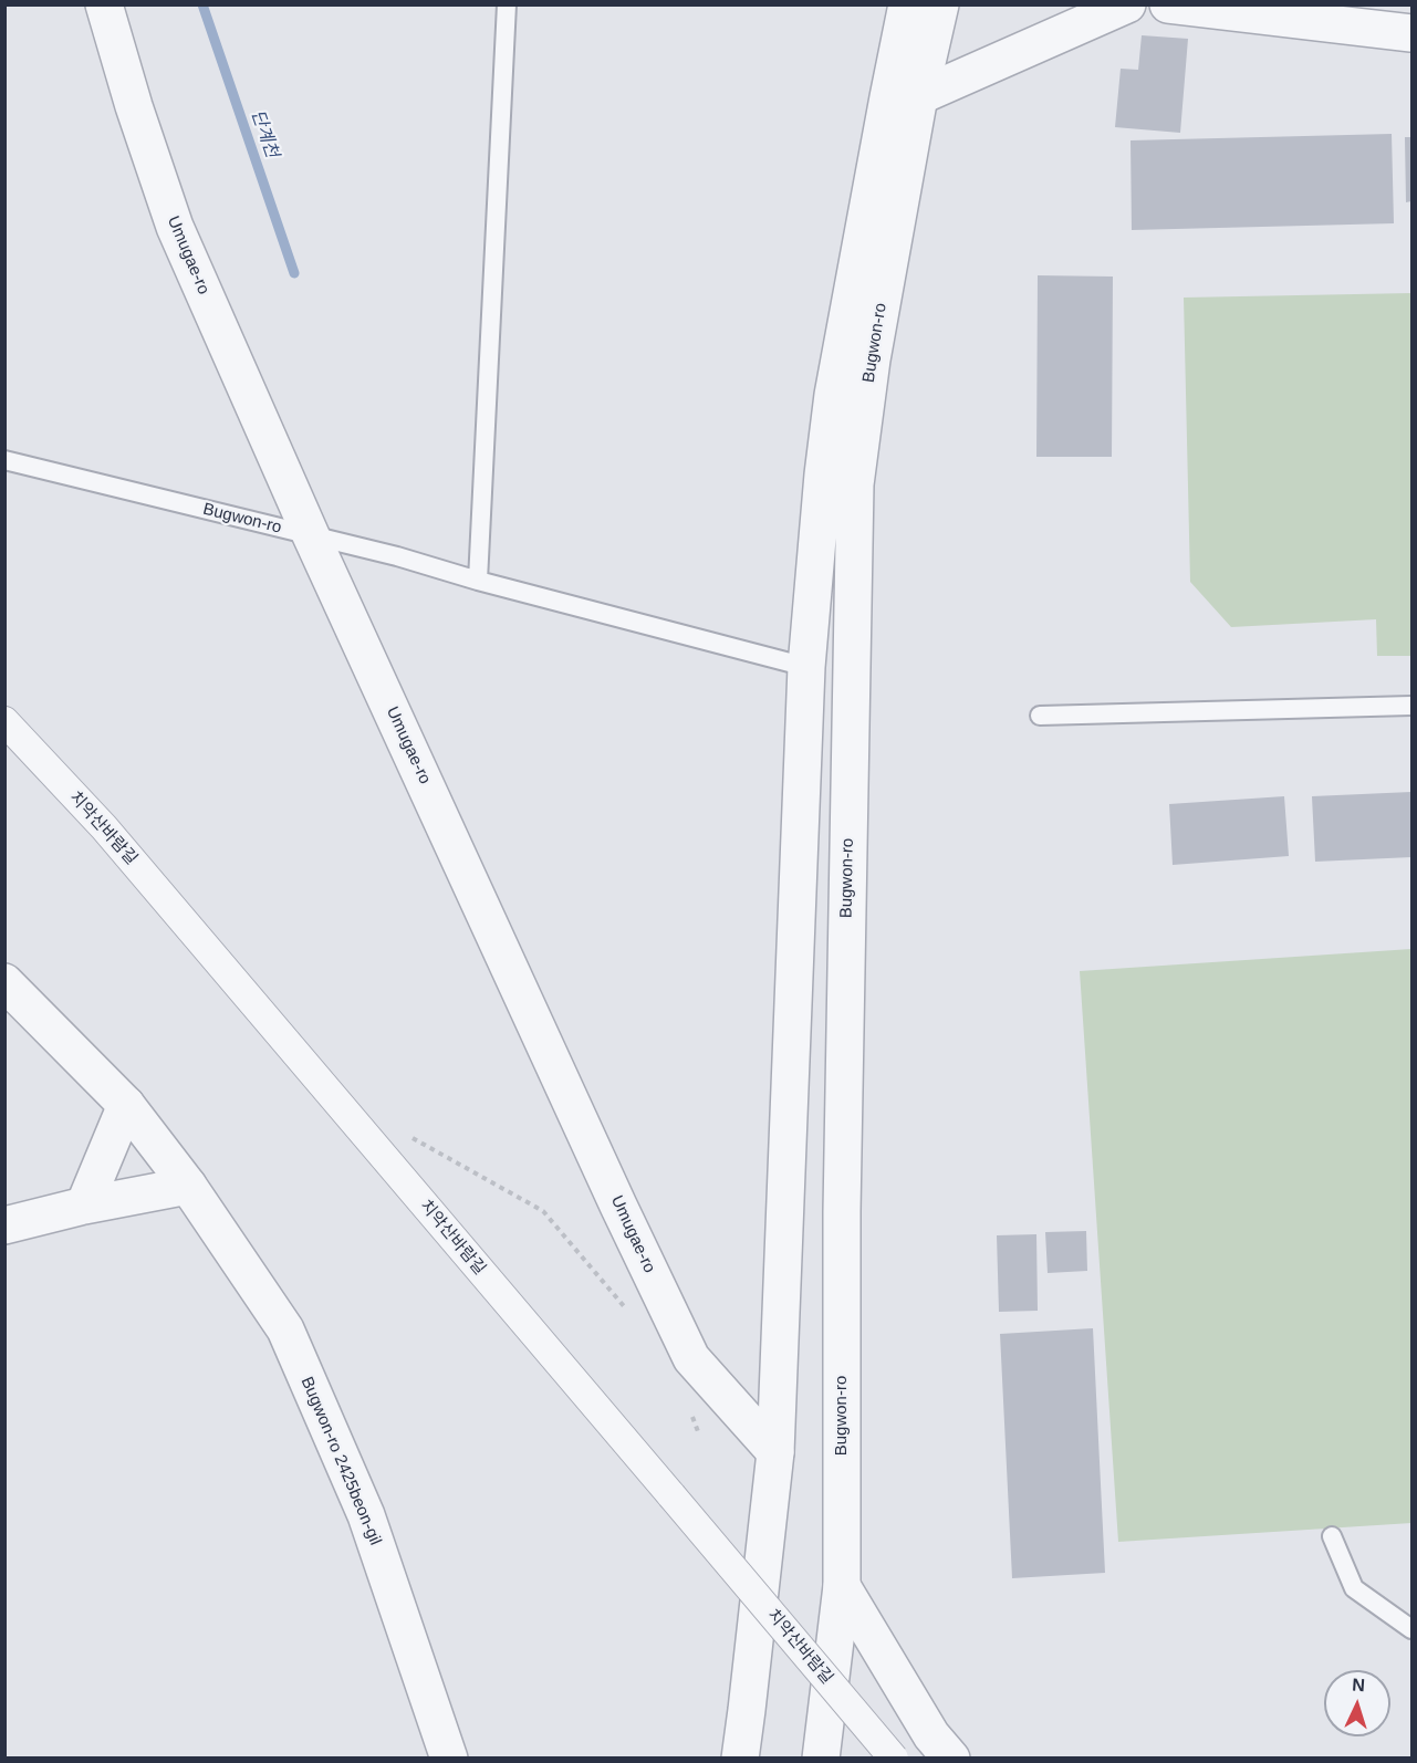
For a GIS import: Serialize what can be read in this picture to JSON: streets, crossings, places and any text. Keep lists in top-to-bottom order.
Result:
{
  "streets": {
    "street": [
      "Umugae-ro",
      "Bugwon-ro",
      "치악산바람길",
      "Bugwon-ro 2425beon-gil"
    ]
  },
  "crossings": [
    ["Umugae-ro", "Bugwon-ro"]
  ],
  "water": ["단계천"],
  "north": "top"
}
